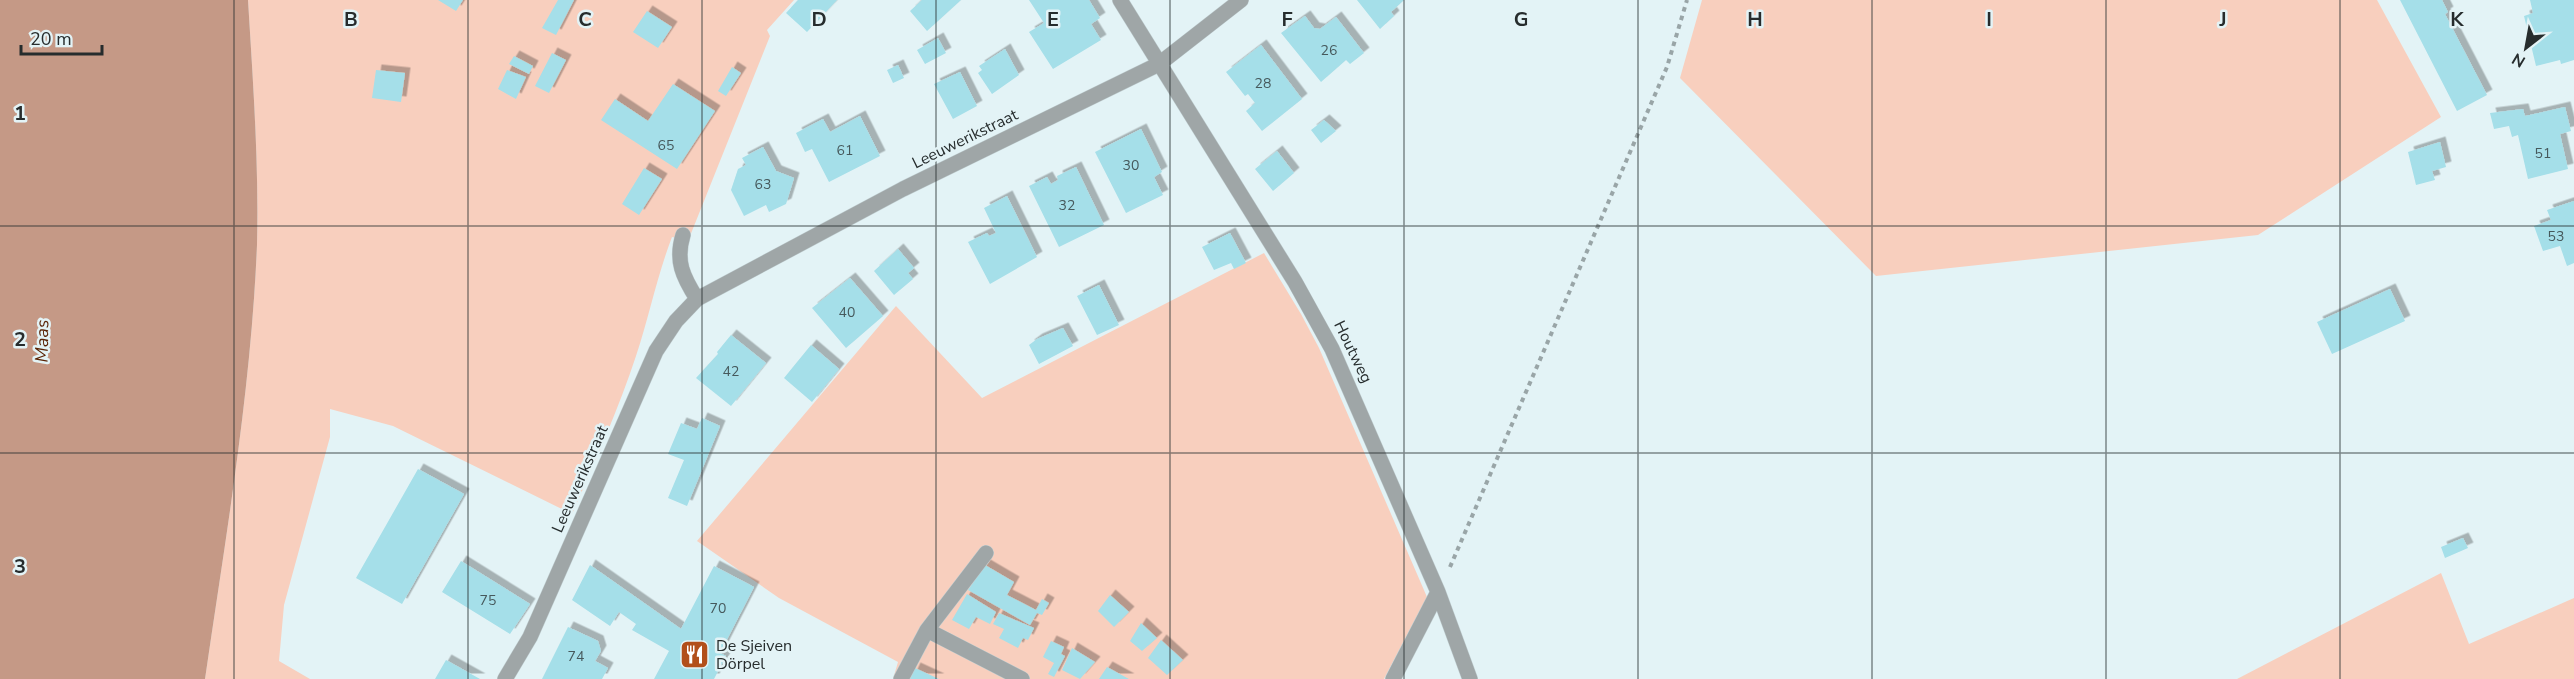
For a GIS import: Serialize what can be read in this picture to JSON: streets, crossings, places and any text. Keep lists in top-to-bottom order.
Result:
{
  "streets": {
    "street": ["Leeuwerikstraat", "Houtweg"]
  },
  "crossings": [
    ["Leeuwerikstraat", "Houtweg"]
  ],
  "water": ["Maas"],
  "places": {
    "restaurant": ["De Sjeiven Dörpel"]
  },
  "house_numbers": [
    "26",
    "28",
    "65",
    "61",
    "51",
    "30",
    "63",
    "32",
    "53",
    "40",
    "42",
    "75",
    "70",
    "74"
  ],
  "scale_bar": "20 m",
  "north": "bottom left",
  "grid": {
    "columns": [
      "B",
      "C",
      "D",
      "E",
      "F",
      "G",
      "H",
      "I",
      "J",
      "K"
    ],
    "rows": ["1", "2", "3"]
  }
}
